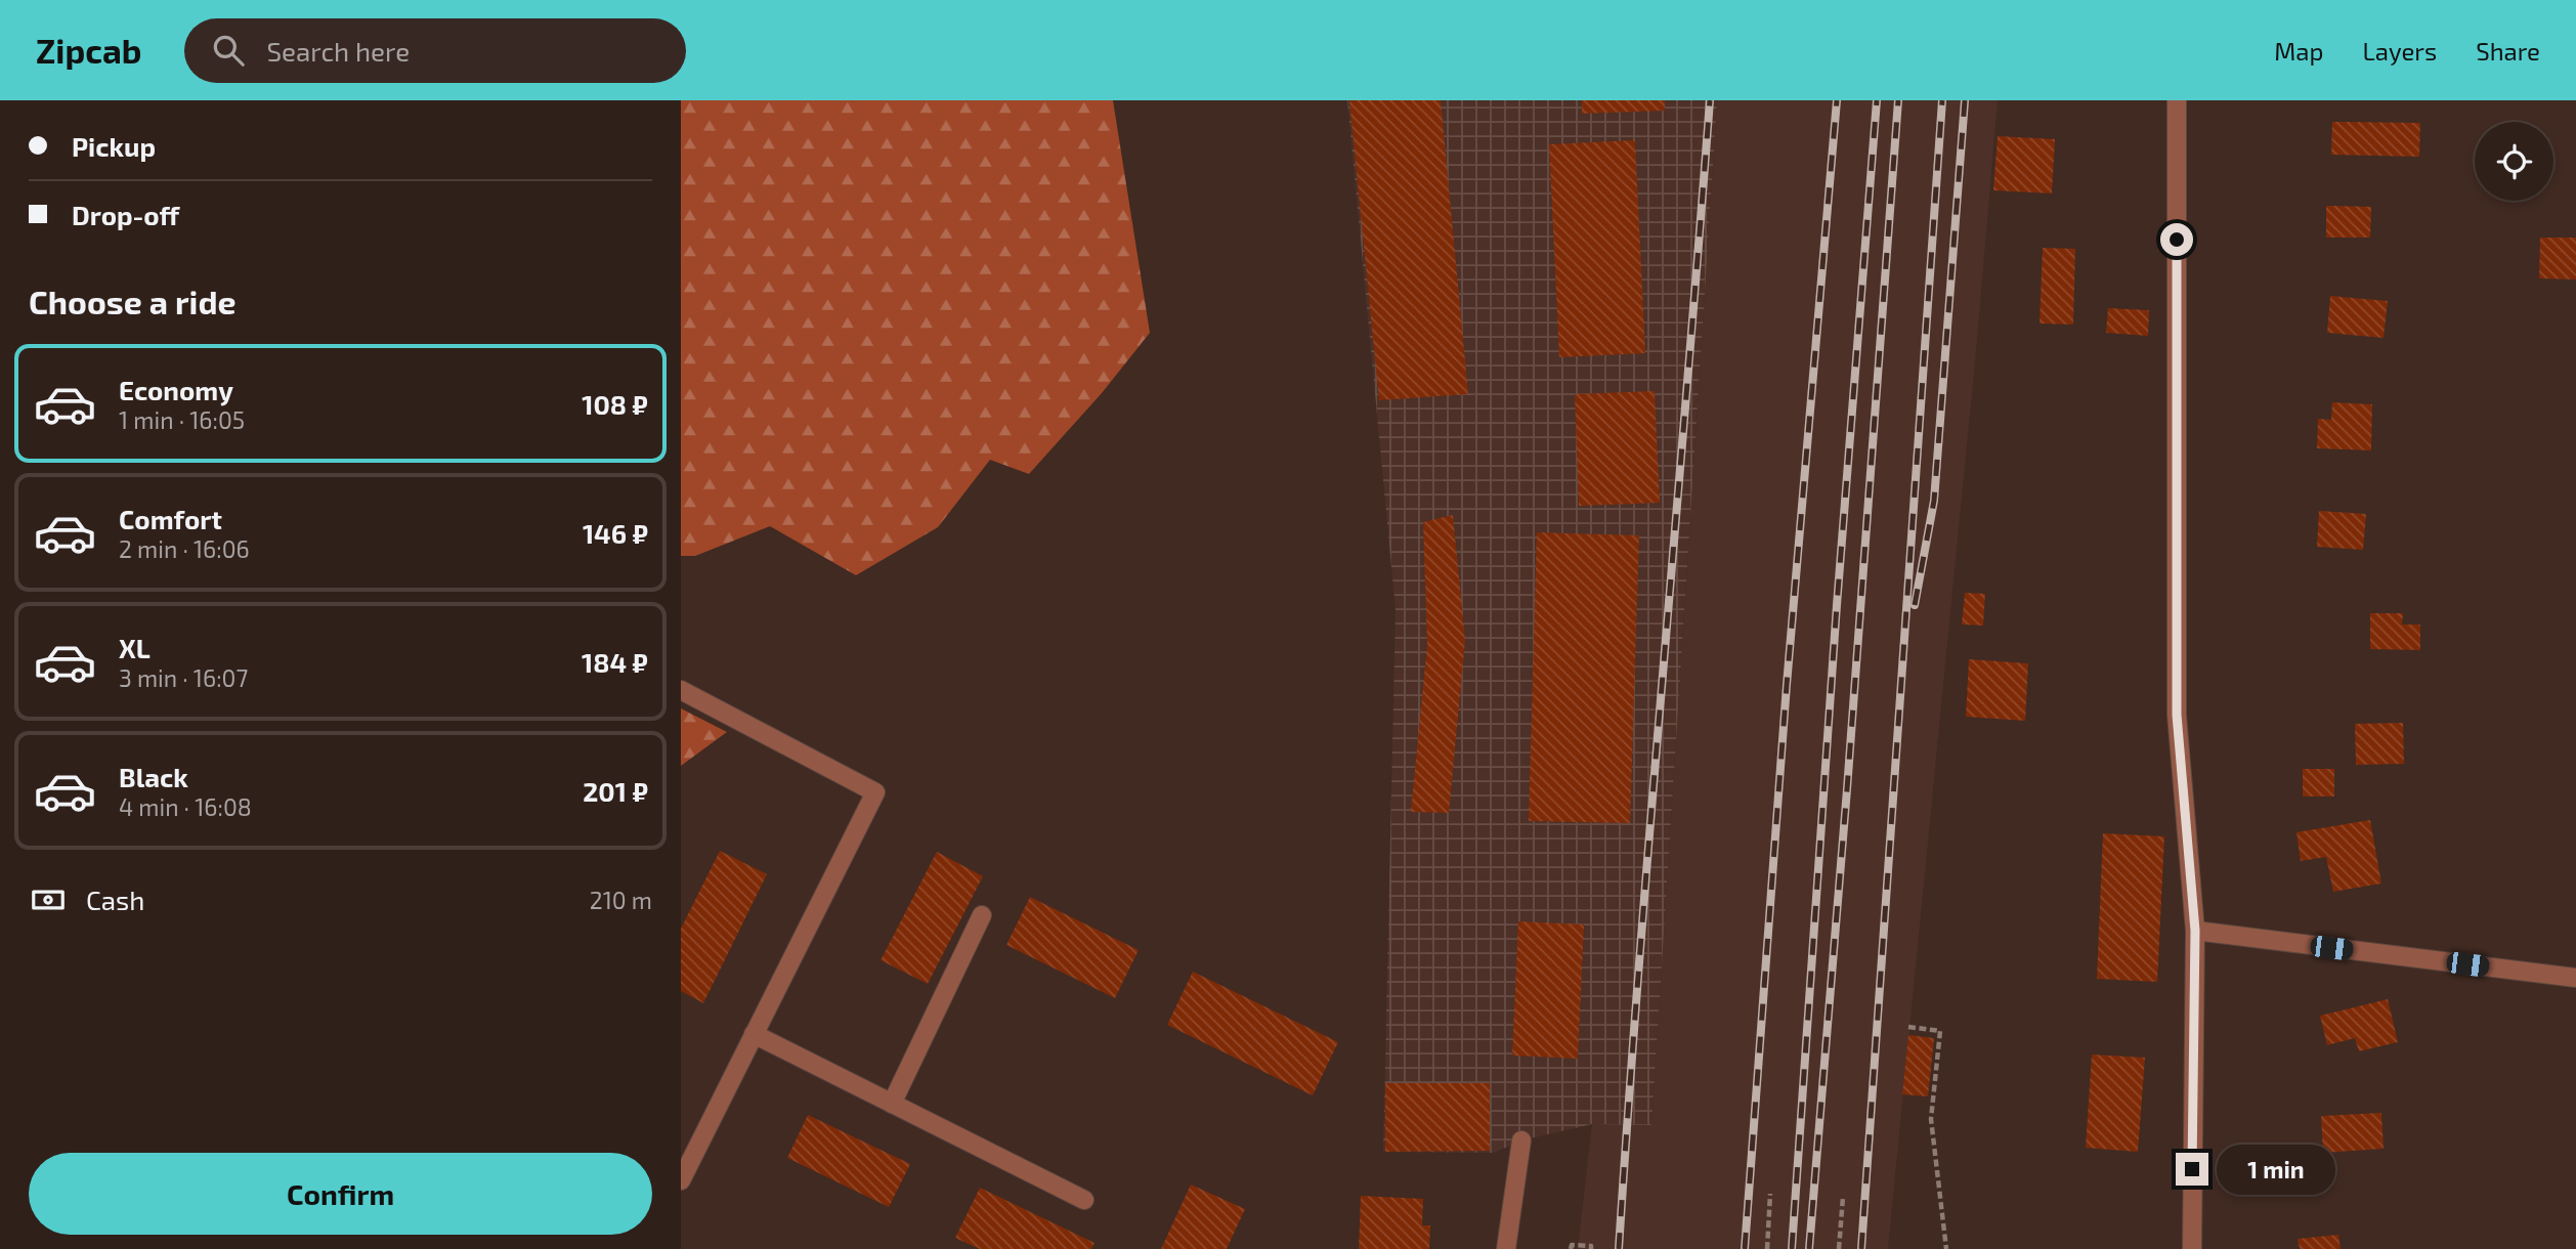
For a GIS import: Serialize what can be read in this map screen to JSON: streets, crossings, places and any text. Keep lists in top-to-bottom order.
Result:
{
  "page": {
    "header": "Zipcab",
    "search": "Search here",
    "nav": ["Map", "Layers", "Share"],
    "banner": ["Pickup", "Drop-off"],
    "heading": "Choose a ride",
    "list": [
      {
        "name": "Economy",
        "note": "1 min · 16:05",
        "value": "108 ₽"
      },
      {
        "name": "Comfort",
        "note": "2 min · 16:06",
        "value": "146 ₽"
      },
      {
        "name": "XL",
        "note": "3 min · 16:07",
        "value": "184 ₽"
      },
      {
        "name": "Black",
        "note": "4 min · 16:08",
        "value": "201 ₽"
      }
    ],
    "pay": ["Cash", "210 m"],
    "buttons": "Confirm",
    "bubble": "1 min"
  }
}
